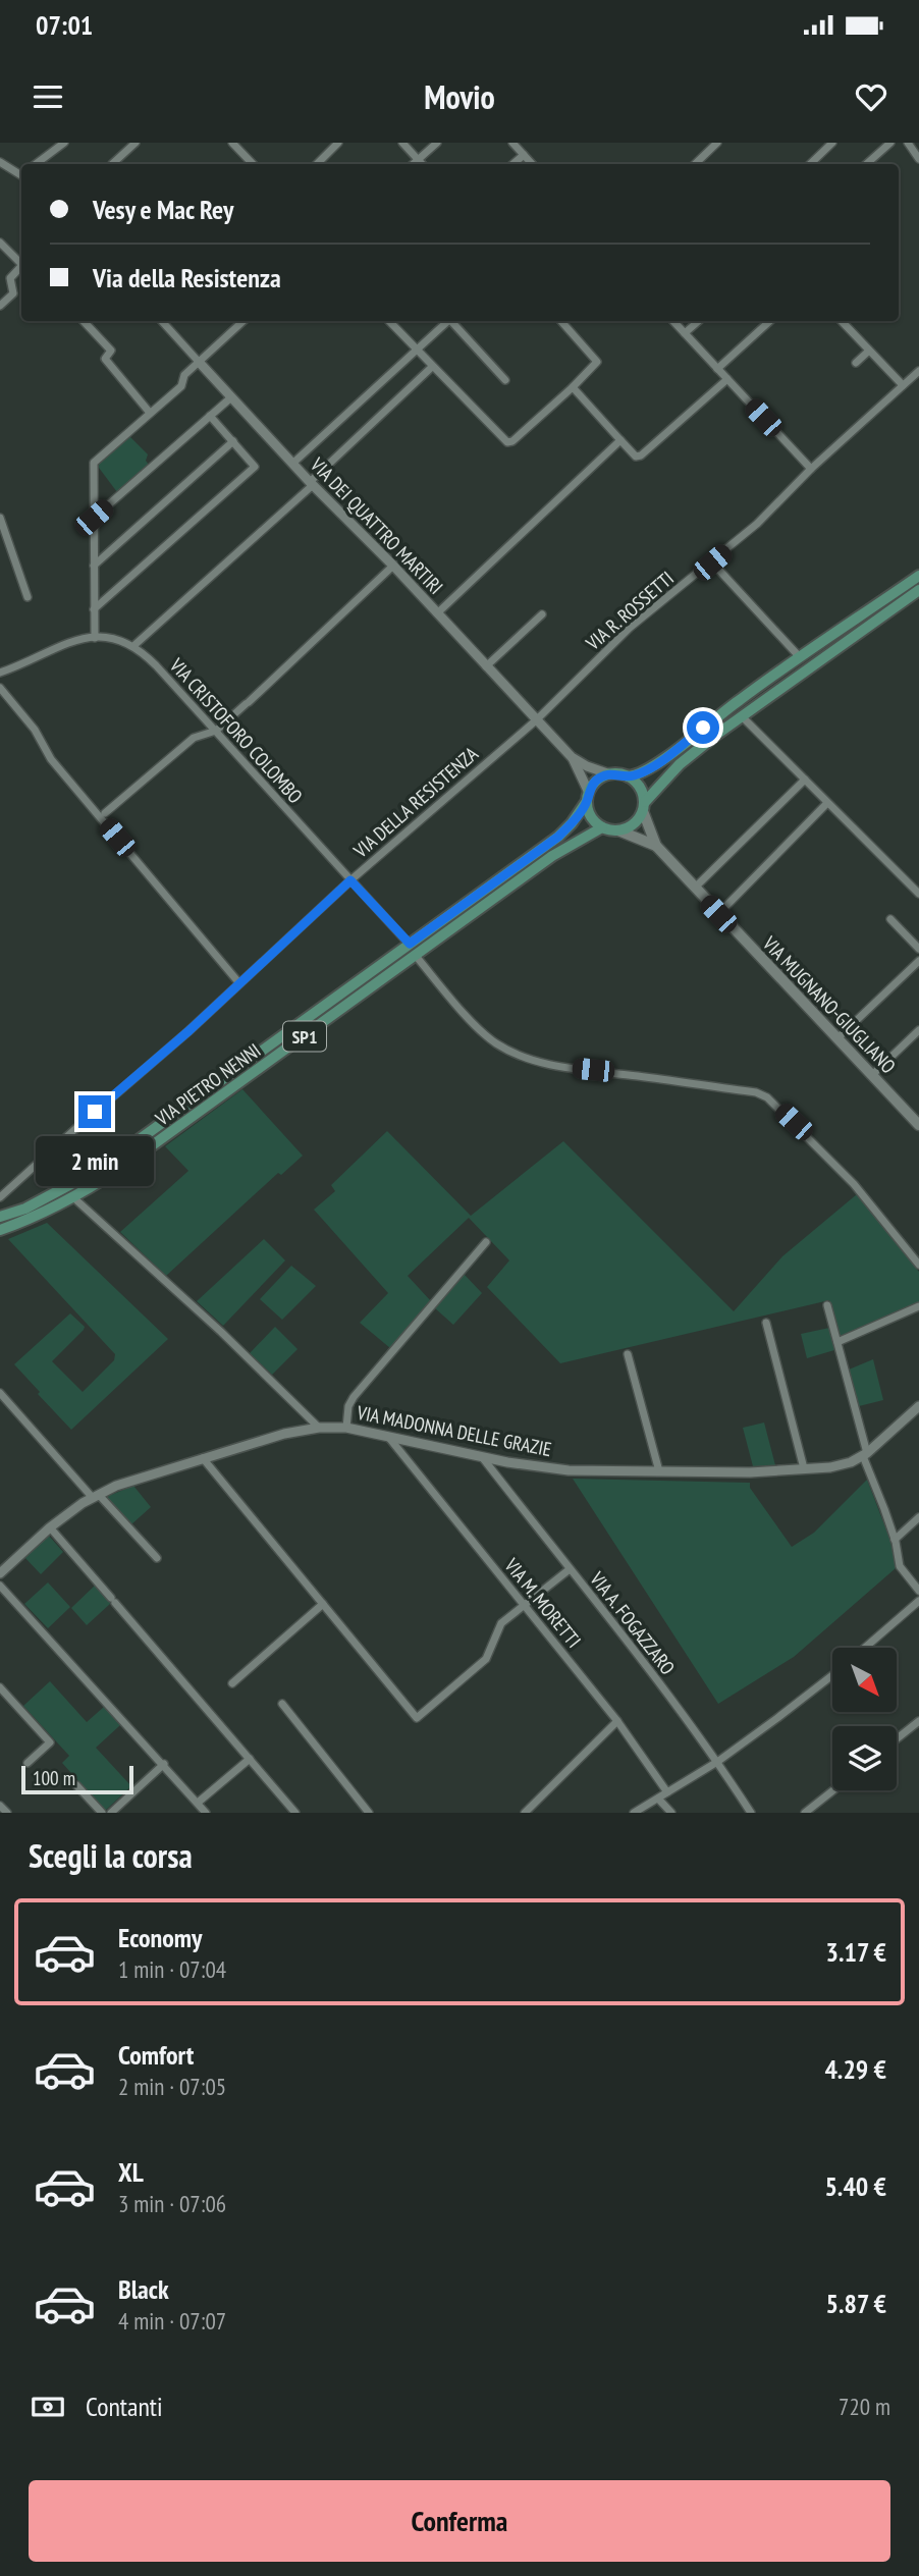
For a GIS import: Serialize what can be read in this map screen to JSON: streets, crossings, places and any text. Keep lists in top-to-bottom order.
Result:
{
  "streets": {
    "main road": ["VIA MUGNANO-GIUGLIANO", "SP1", "VIA PIETRO NENNI"],
    "street": [
      "VIA DEI QUATTRO MARTIRI",
      "VIA R. ROSSETTI",
      "VIA CRISTOFORO COLOMBO",
      "VIA DELLA RESISTENZA",
      "VIA MADONNA DELLE GRAZIE",
      "VIA M. MORETTI",
      "VIA A. FOGAZZARO"
    ]
  },
  "crossings": [
    ["VIA DEI QUATTRO MARTIRI", "VIA R. ROSSETTI"],
    ["VIA DEI QUATTRO MARTIRI", "VIA DELLA RESISTENZA"],
    ["VIA DEI QUATTRO MARTIRI", "VIA MUGNANO-GIUGLIANO"],
    ["VIA DEI QUATTRO MARTIRI", "VIA PIETRO NENNI"],
    ["VIA R. ROSSETTI", "VIA DELLA RESISTENZA"],
    ["VIA CRISTOFORO COLOMBO", "VIA DELLA RESISTENZA"],
    ["VIA CRISTOFORO COLOMBO", "VIA PIETRO NENNI"],
    ["VIA MUGNANO-GIUGLIANO", "VIA PIETRO NENNI"],
    ["VIA MADONNA DELLE GRAZIE", "VIA M. MORETTI"],
    ["VIA MADONNA DELLE GRAZIE", "VIA A. FOGAZZARO"]
  ],
  "scale_bar": "100 m",
  "north": "bottom right",
  "page": {
    "status": "07:01",
    "header": "Movio",
    "banner": ["Vesy e Mac Rey", "Via della Resistenza"],
    "bubble": "2 min",
    "scale": "100 m",
    "heading": "Scegli la corsa",
    "list": [
      {
        "name": "Economy",
        "note": "1 min · 07:04",
        "value": "3.17 €"
      },
      {
        "name": "Comfort",
        "note": "2 min · 07:05",
        "value": "4.29 €"
      },
      {
        "name": "XL",
        "note": "3 min · 07:06",
        "value": "5.40 €"
      },
      {
        "name": "Black",
        "note": "4 min · 07:07",
        "value": "5.87 €"
      }
    ],
    "pay": ["Contanti", "720 m"],
    "buttons": "Conferma"
  }
}
